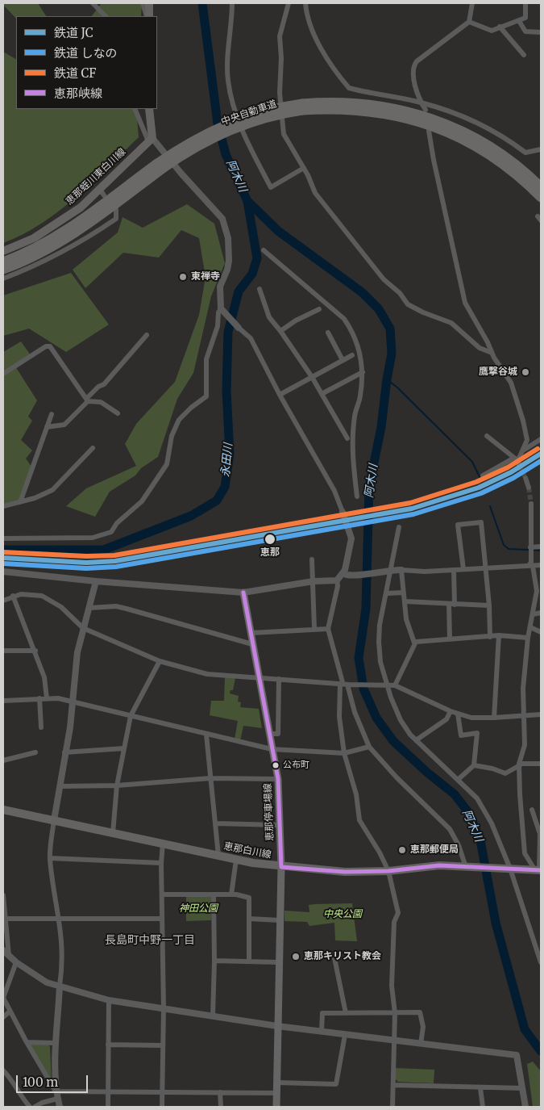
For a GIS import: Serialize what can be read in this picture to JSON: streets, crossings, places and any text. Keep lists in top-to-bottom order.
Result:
{
  "streets": {
    "highway": ["中央自動車道"],
    "main road": ["恵那蛭川東白川線", "恵那停車場線", "恵那白川線"]
  },
  "crossings": [
    ["恵那停車場線", "恵那白川線"]
  ],
  "districts": ["長島町中野一丁目"],
  "water": ["阿木川", "永田川"],
  "parks": ["神田公園", "中央公園"],
  "places": [
    "東禅寺",
    "鷹撃谷城",
    "恵那",
    "公布町",
    "恵那郵便局",
    "恵那キリスト教会"
  ],
  "lines": [
    "rail line CF",
    "rail line JC",
    "rail line しなの",
    "transit line 恵那峡線"
  ],
  "legend": [
    "鉄道 JC",
    "鉄道 しなの",
    "鉄道 CF",
    "恵那峡線"
  ],
  "scale_bar": "100 m"
}
